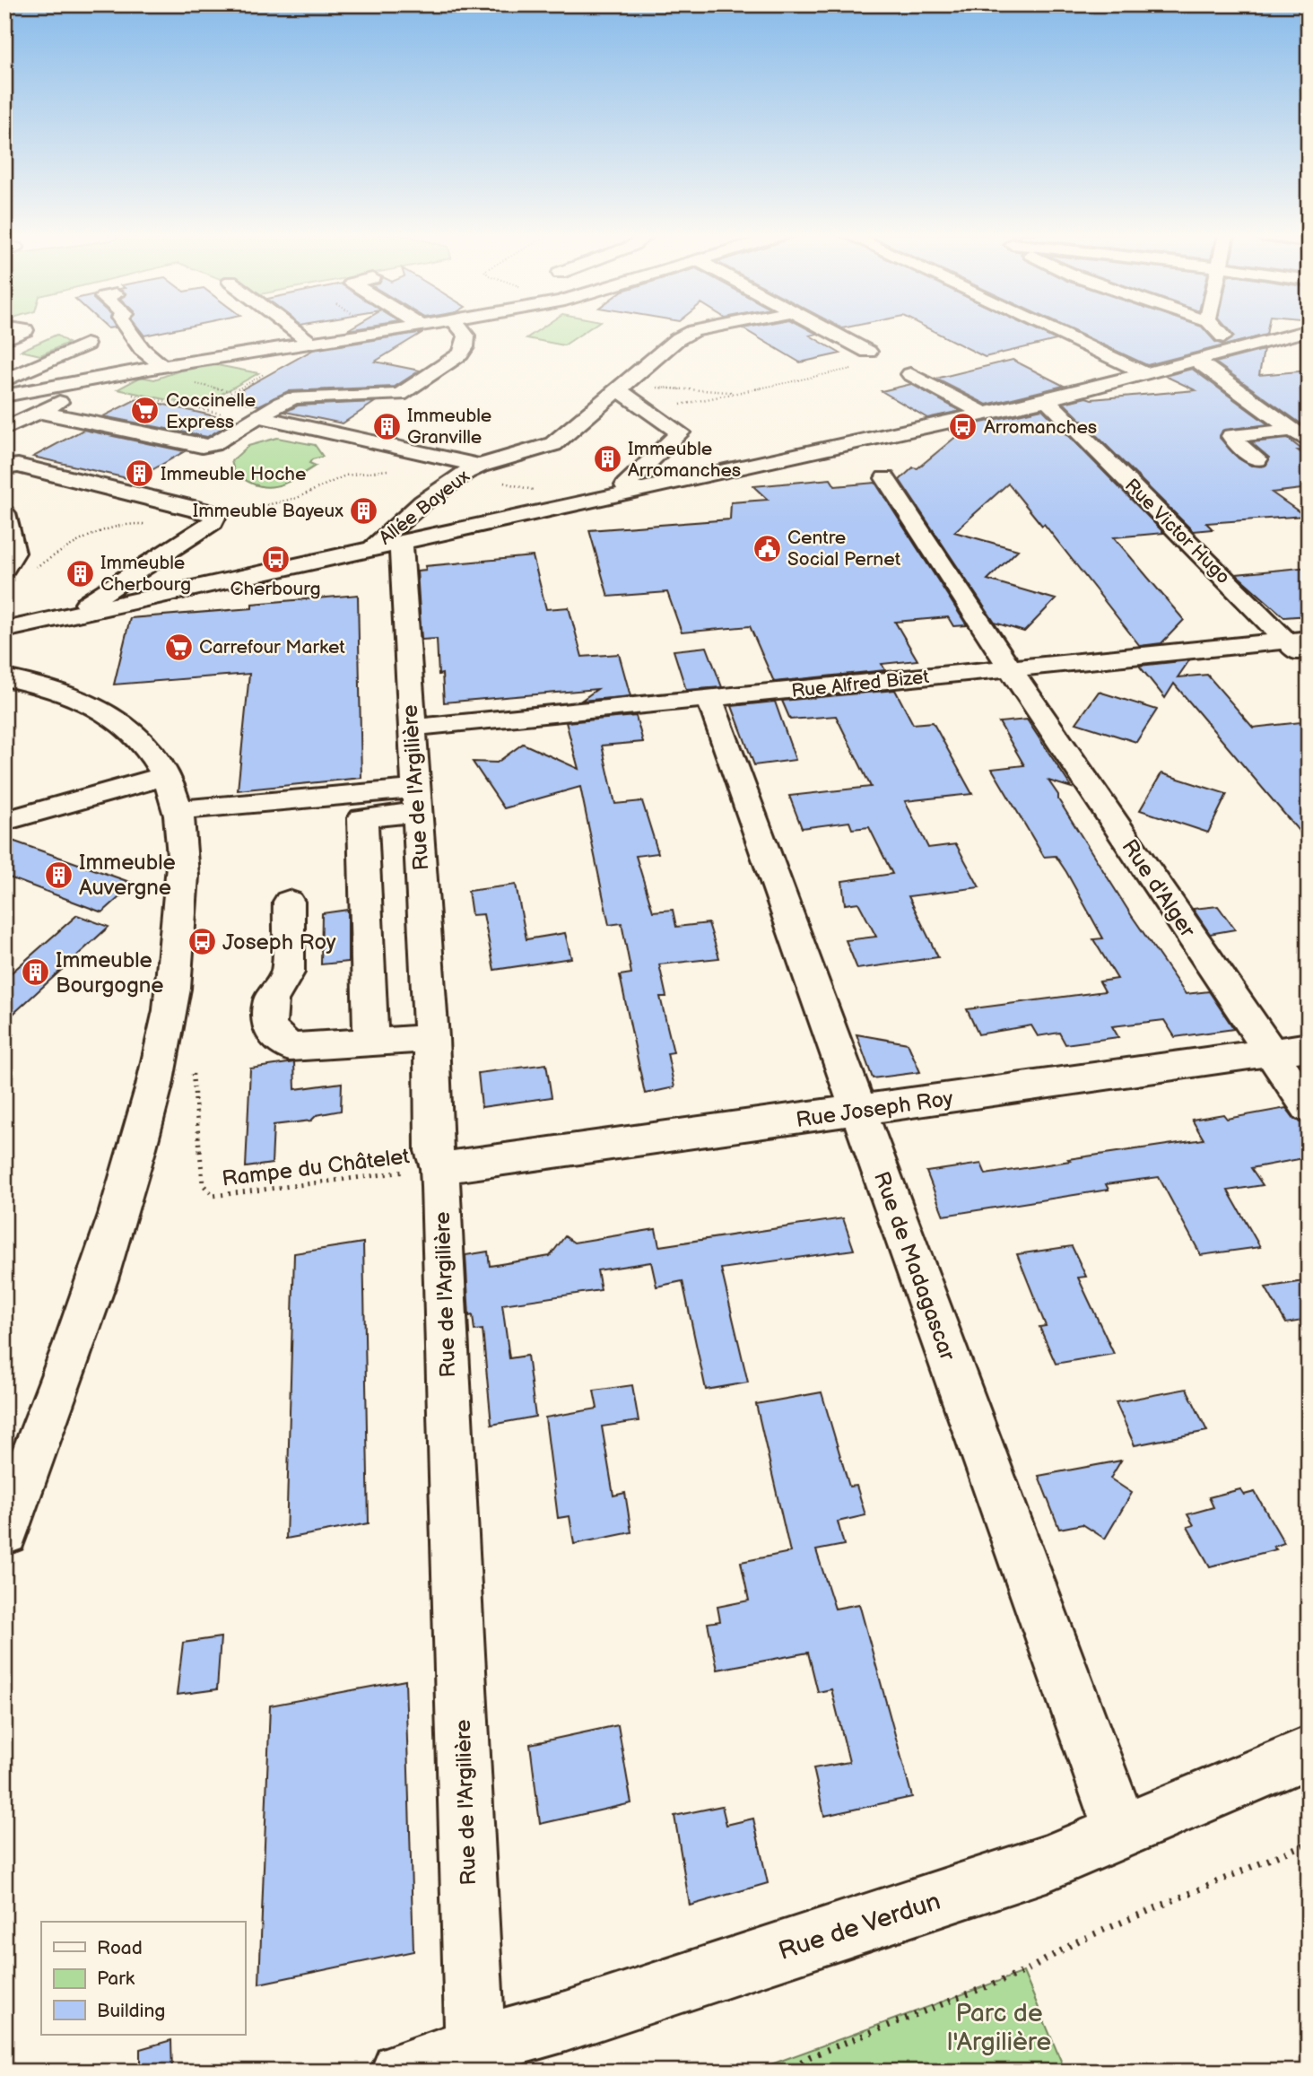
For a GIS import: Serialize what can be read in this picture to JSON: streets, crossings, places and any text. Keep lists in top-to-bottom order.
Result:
{
  "streets": {
    "street": [
      "Allée Bayeux",
      "Rue Victor Hugo",
      "Rue Alfred Bizet",
      "Rue de l'Argilière",
      "Rue d'Alger",
      "Rue Joseph Roy",
      "Rue de Madagascar",
      "Rue de Verdun"
    ],
    "path": ["Rampe du Châtelet"]
  },
  "crossings": [
    ["Allée Bayeux", "Rue de l'Argilière"],
    ["Rue Victor Hugo", "Rue Alfred Bizet"],
    ["Rue Alfred Bizet", "Rue de l'Argilière"],
    ["Rue Alfred Bizet", "Rue d'Alger"],
    ["Rue Alfred Bizet", "Rue de Madagascar"],
    ["Rue de l'Argilière", "Rue Joseph Roy"],
    ["Rue de l'Argilière", "Rampe du Châtelet"],
    ["Rue de l'Argilière", "Rue de Verdun"],
    ["Rue d'Alger", "Rue Joseph Roy"],
    ["Rue Joseph Roy", "Rampe du Châtelet"],
    ["Rue Joseph Roy", "Rue de Madagascar"],
    ["Rue de Madagascar", "Rue de Verdun"]
  ],
  "parks": ["Parc de l'Argilière"],
  "places": {
    "supermarket": ["Coccinelle Express", "Carrefour Market"],
    "building": [
      "Immeuble Granville",
      "Immeuble Arromanches",
      "Immeuble Hoche",
      "Immeuble Bayeux",
      "Immeuble Cherbourg",
      "Immeuble Auvergne",
      "Immeuble Bourgogne"
    ],
    "bus stop": ["Arromanches", "Cherbourg", "Joseph Roy"],
    "public building": ["Centre Social Pernet"]
  },
  "legend": ["Road", "Park", "Building"]
}
